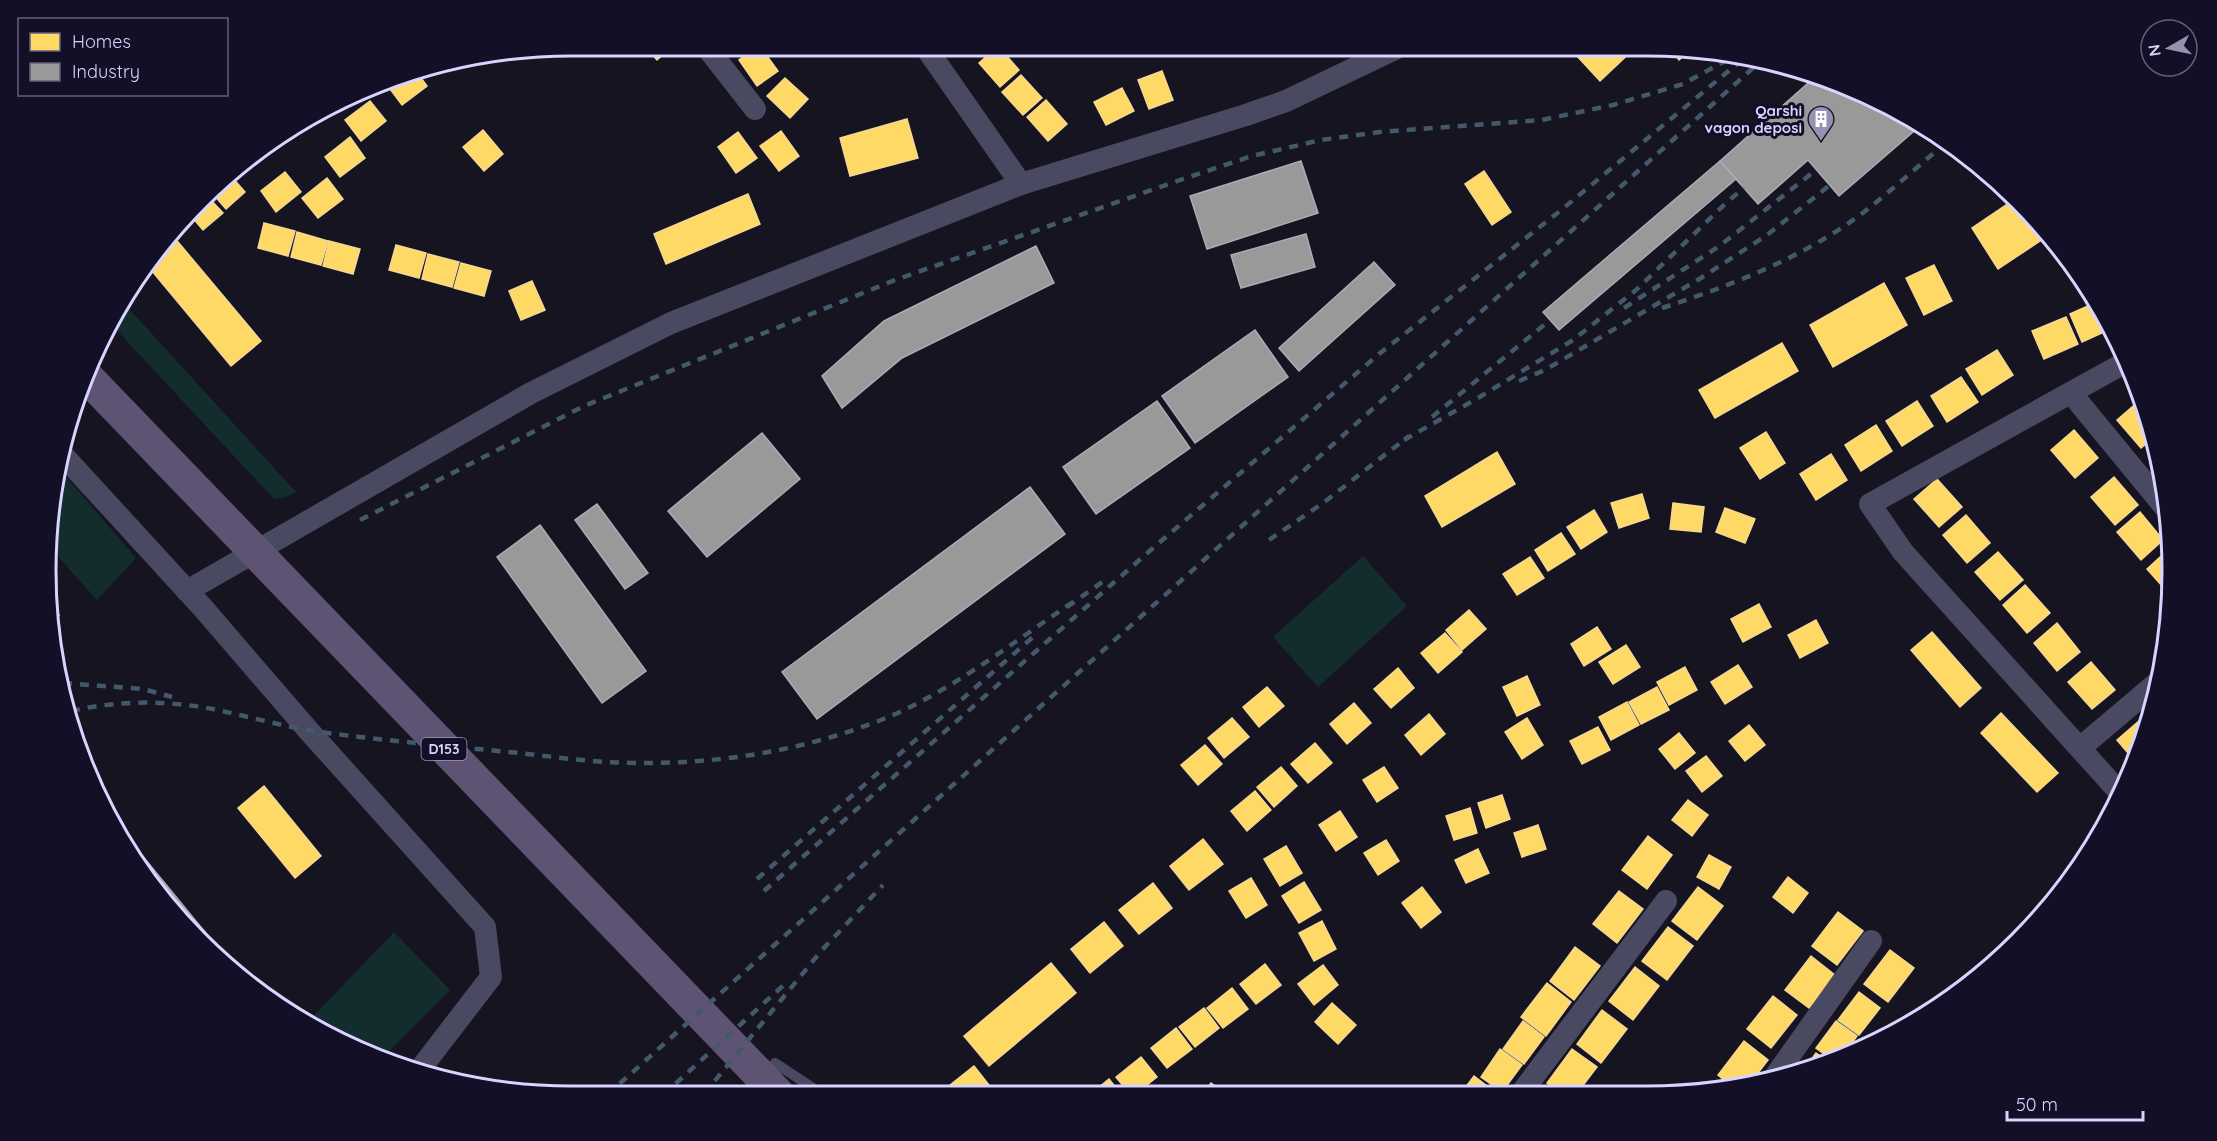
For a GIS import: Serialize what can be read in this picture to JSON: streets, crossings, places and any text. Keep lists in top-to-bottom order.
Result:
{
  "streets": {
    "main road": ["D153"]
  },
  "places": {
    "building": ["Qarshi vagon deposi"]
  },
  "legend": ["Homes", "Industry"],
  "scale_bar": "50 m",
  "north": "left"
}
